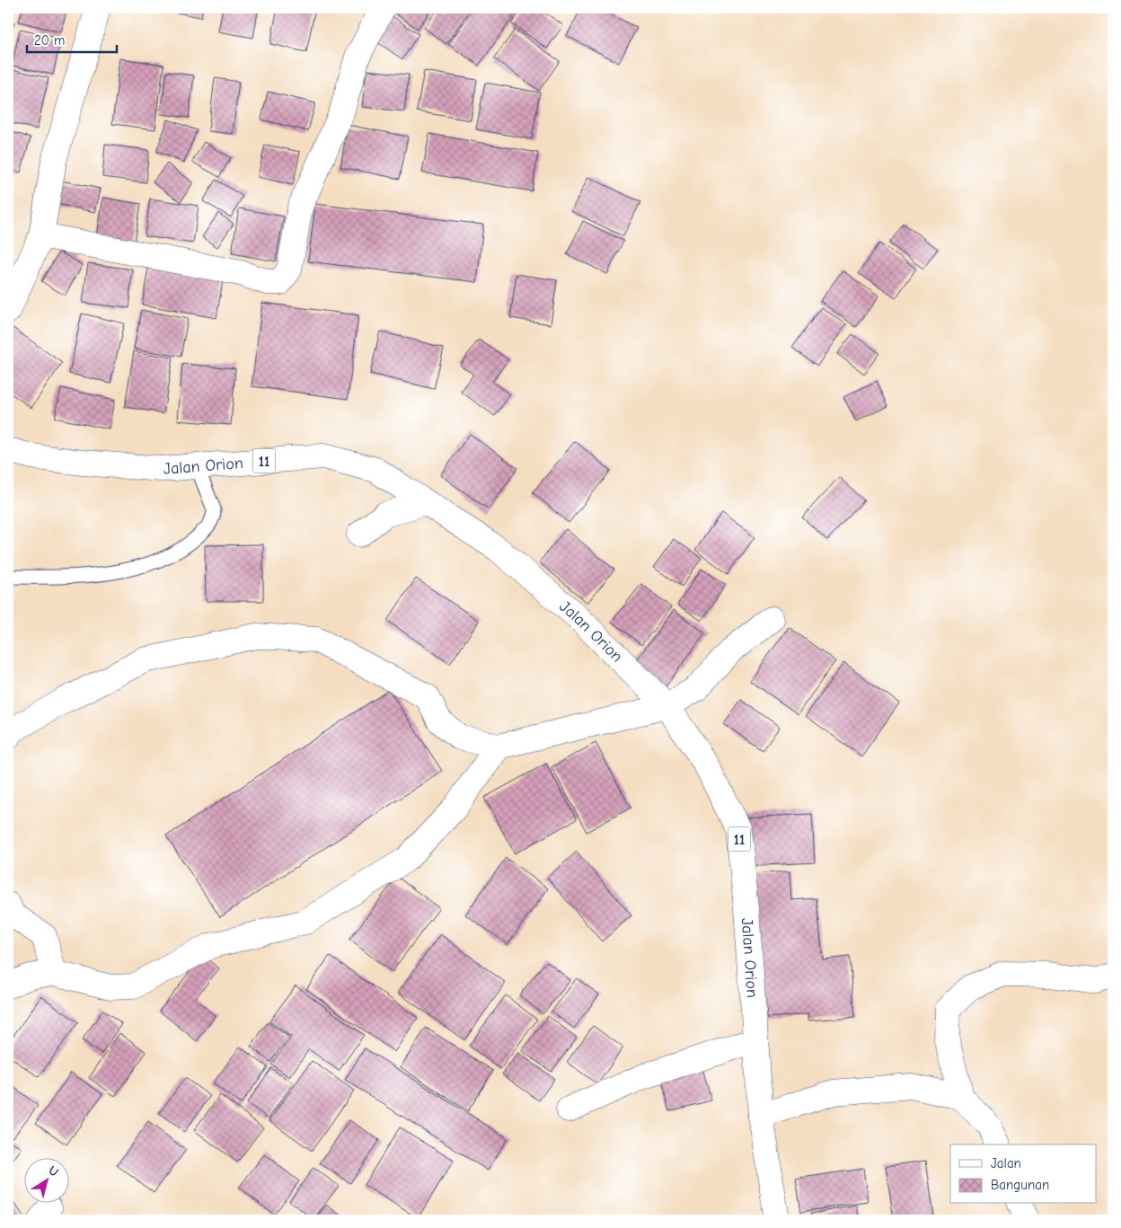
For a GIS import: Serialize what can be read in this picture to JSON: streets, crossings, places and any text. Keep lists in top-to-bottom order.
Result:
{
  "streets": {
    "main road": ["11", "Jalan Orion"]
  },
  "legend": ["Jalan", "Bangunan"],
  "scale_bar": "20 m",
  "north": "top right"
}
